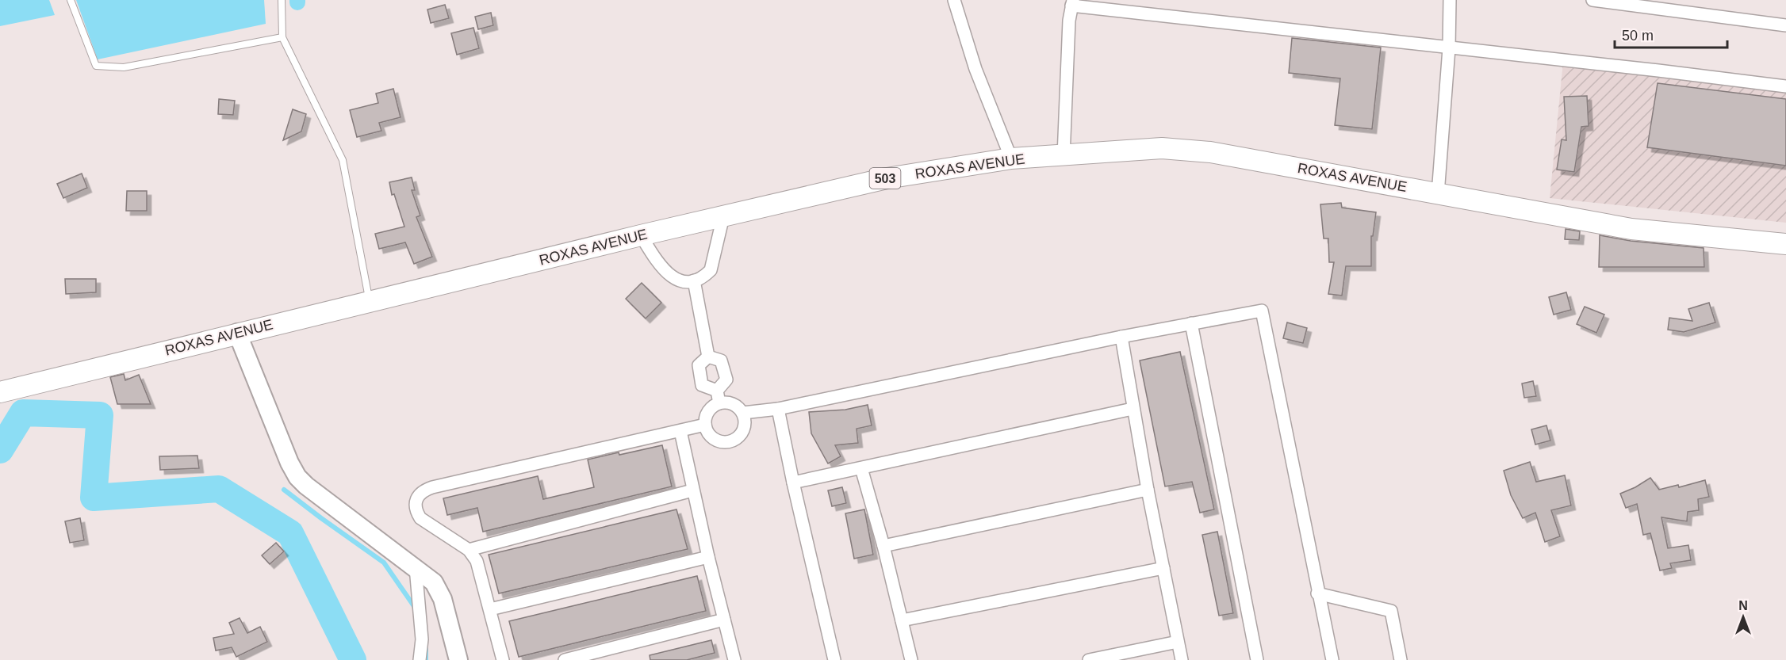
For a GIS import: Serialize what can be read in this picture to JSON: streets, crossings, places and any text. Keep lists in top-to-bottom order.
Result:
{
  "streets": {
    "main road": ["ROXAS AVENUE", "503"]
  },
  "scale_bar": "50 m",
  "north": "top"
}
